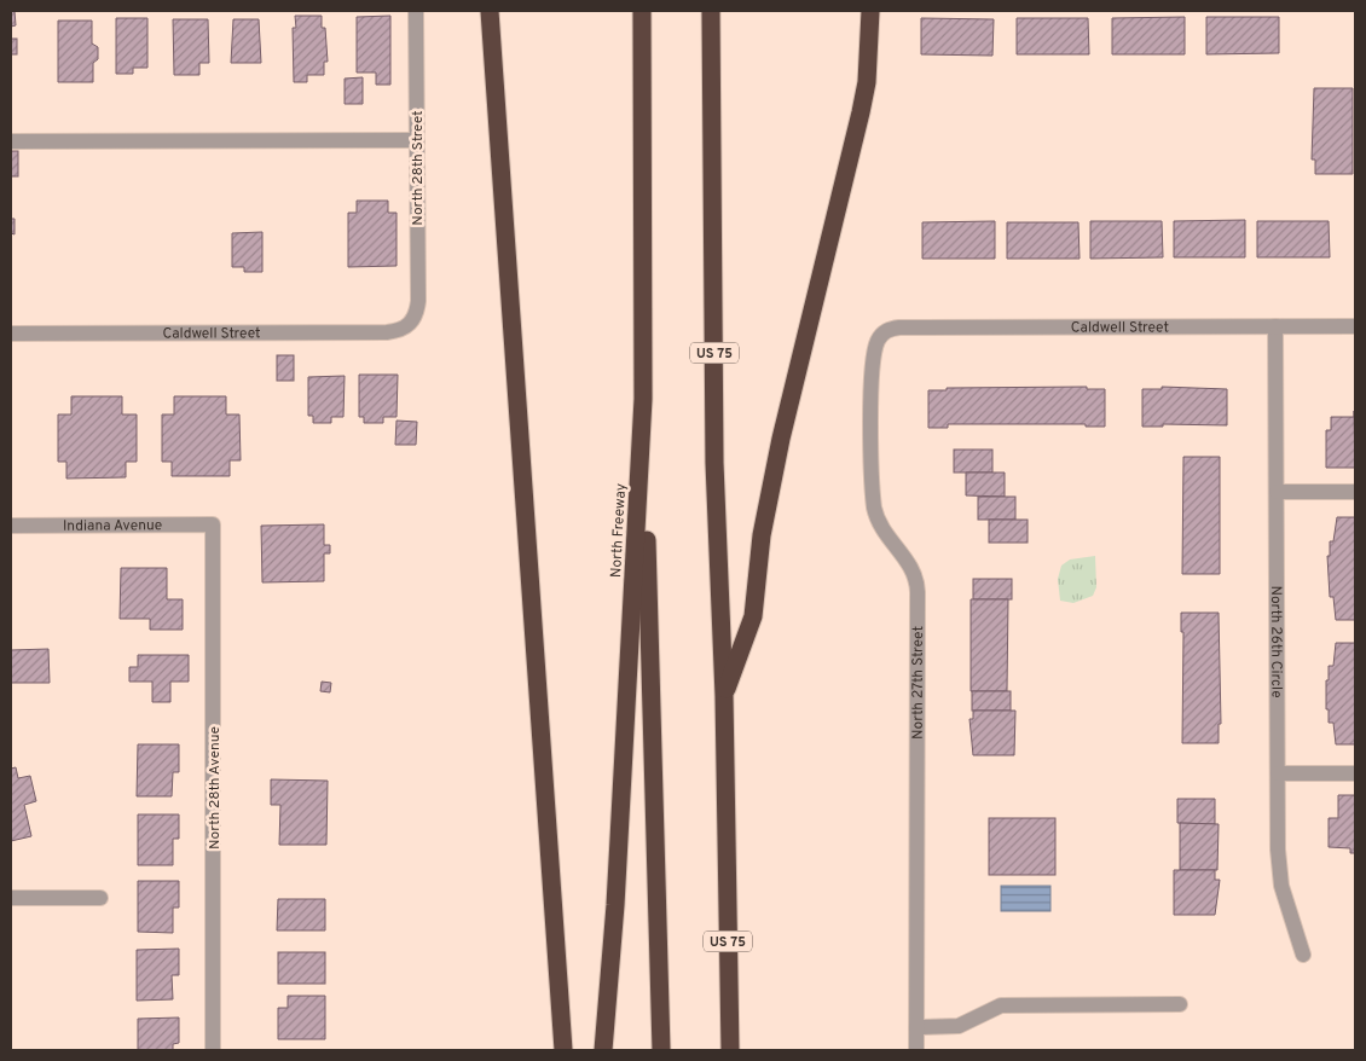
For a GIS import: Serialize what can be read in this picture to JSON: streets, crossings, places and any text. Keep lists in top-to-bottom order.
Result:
{
  "streets": {
    "highway": ["US 75", "North Freeway"],
    "street": [
      "North 28th Street",
      "Caldwell Street",
      "Indiana Avenue",
      "North 26th Circle",
      "North 27th Street",
      "North 28th Avenue"
    ]
  },
  "crossings": [
    ["North 28th Street", "Caldwell Street"],
    ["Caldwell Street", "North 26th Circle"],
    ["Caldwell Street", "North 27th Street"],
    ["Indiana Avenue", "North 28th Avenue"]
  ]
}
